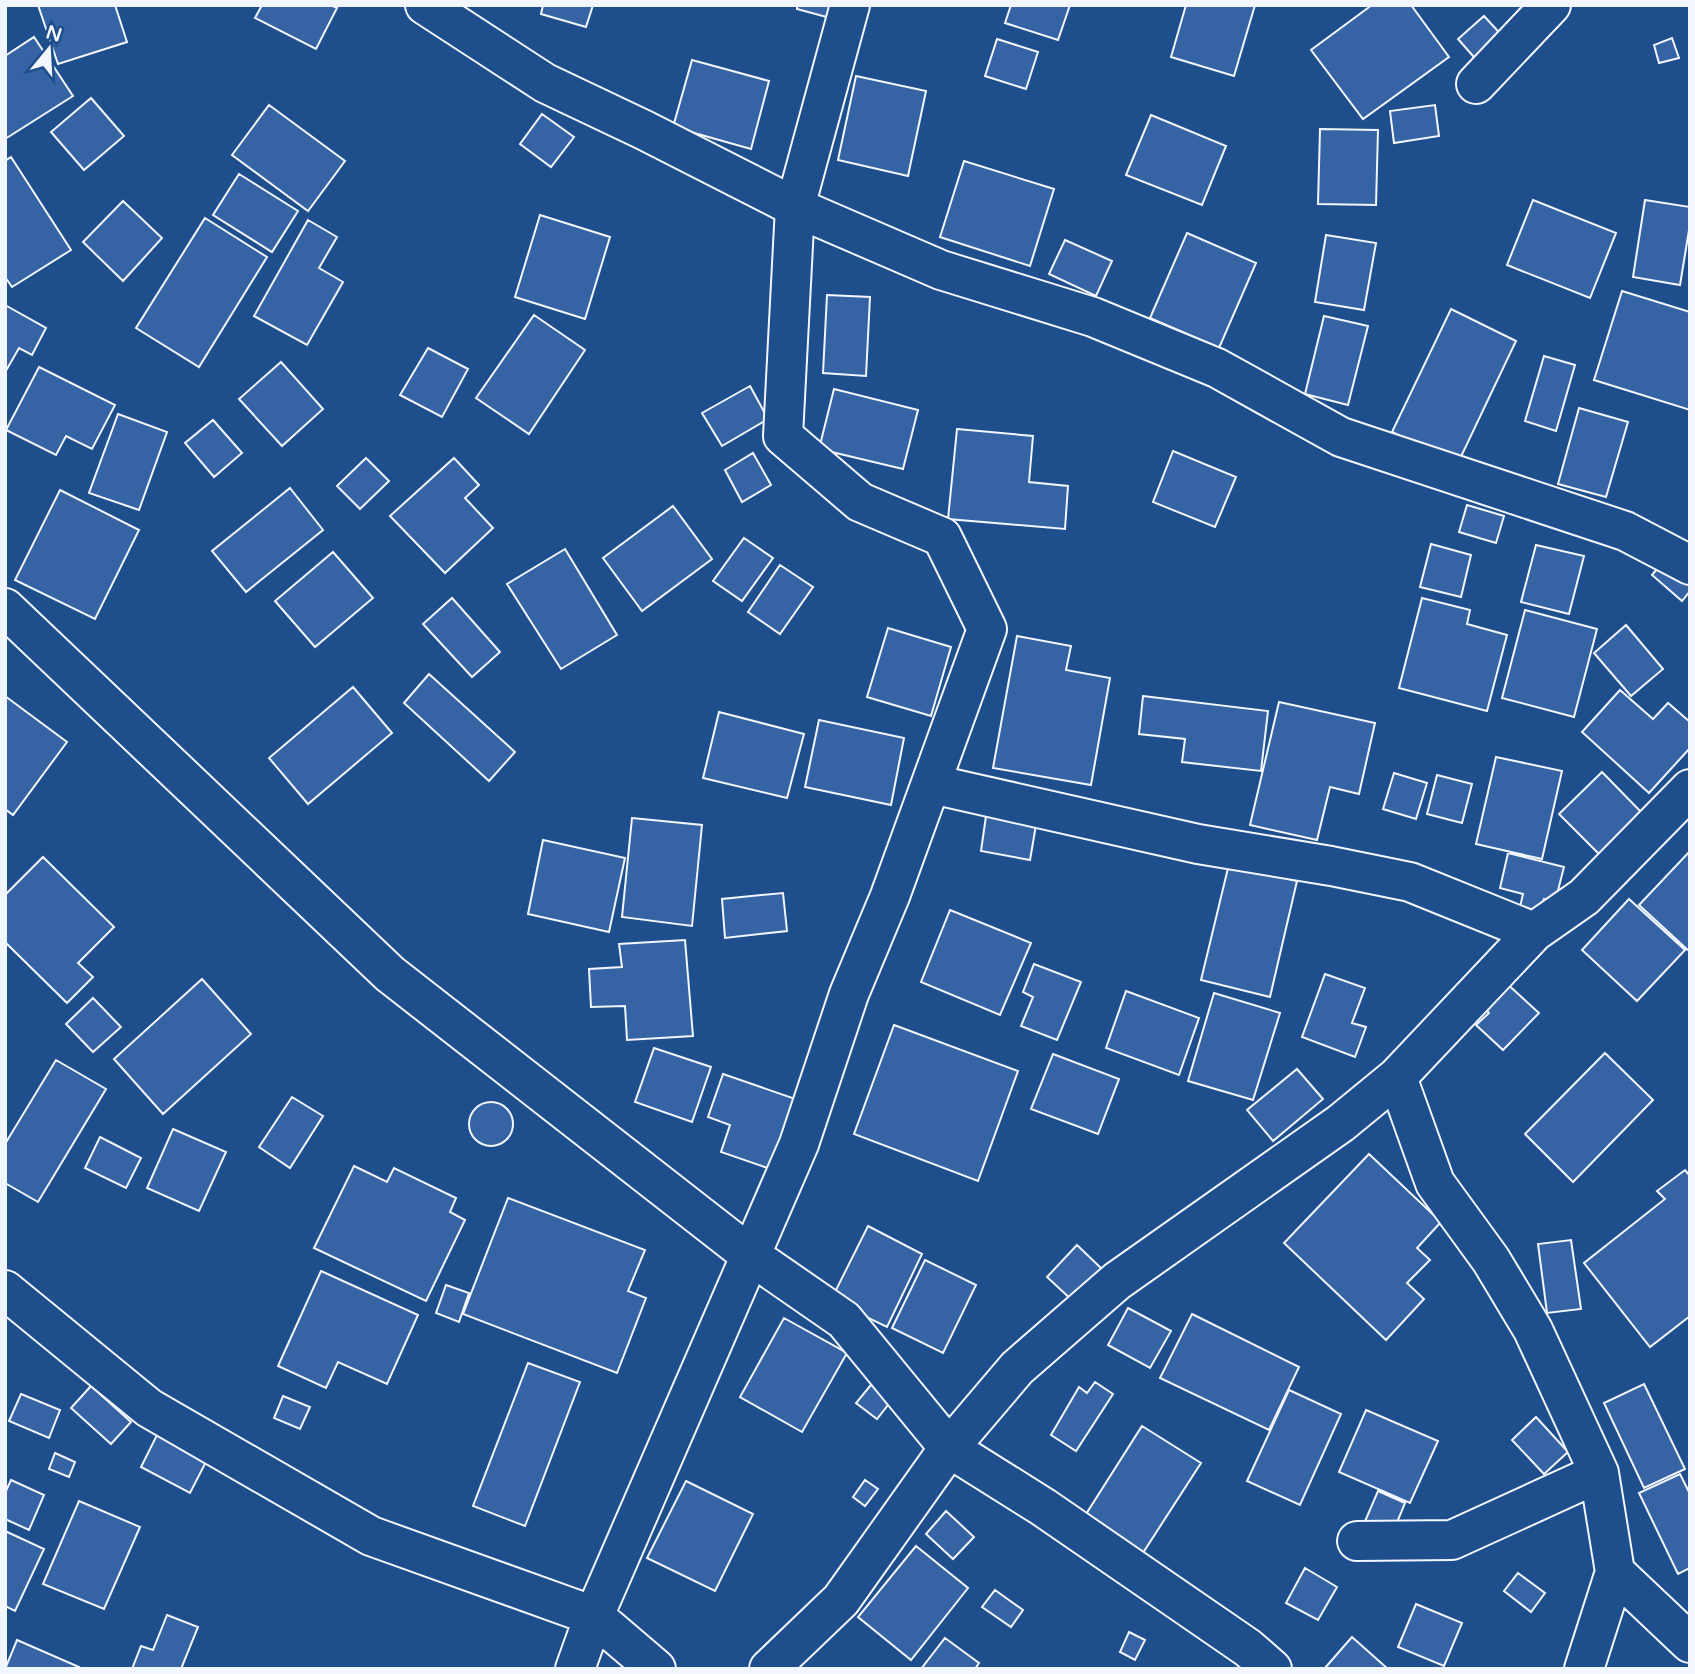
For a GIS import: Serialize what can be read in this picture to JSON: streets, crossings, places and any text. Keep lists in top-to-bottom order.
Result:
{
  "north": "top"
}
